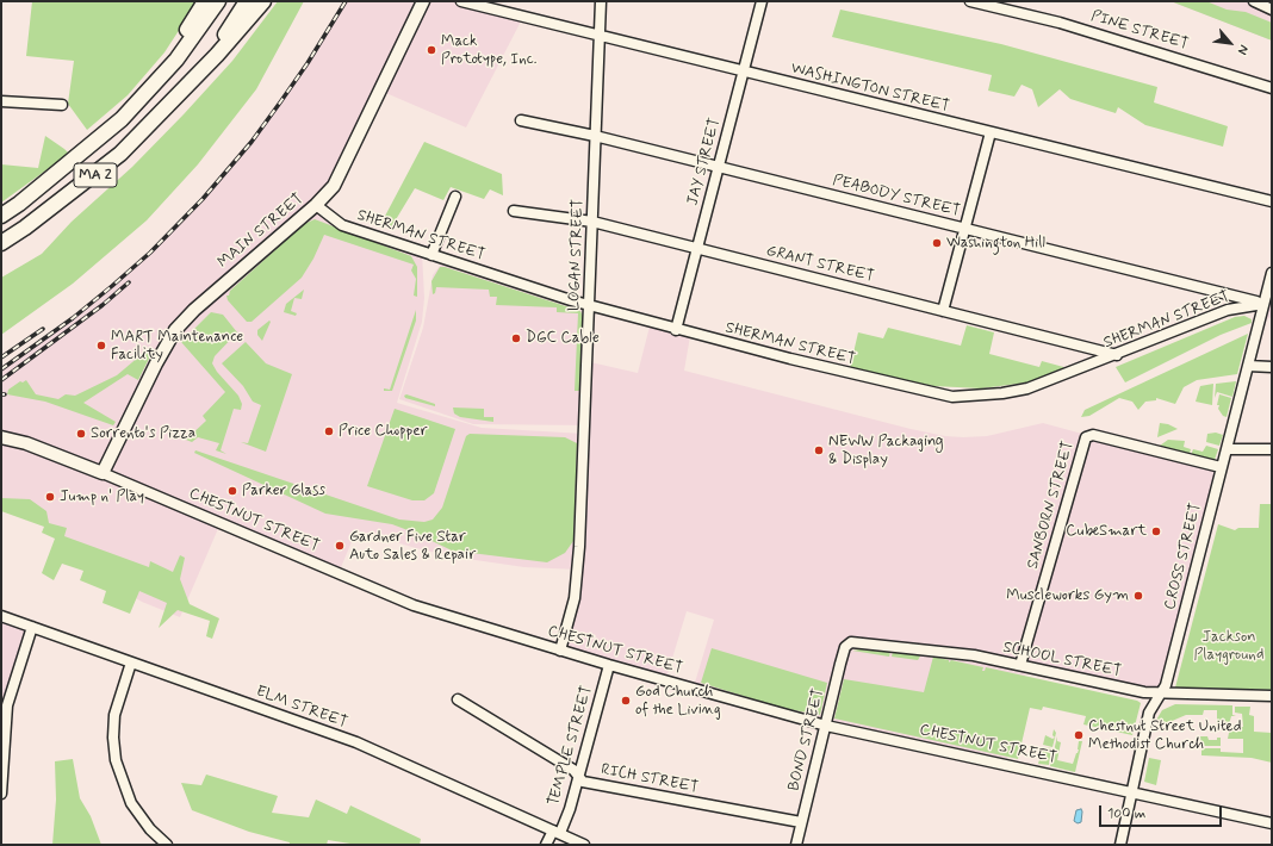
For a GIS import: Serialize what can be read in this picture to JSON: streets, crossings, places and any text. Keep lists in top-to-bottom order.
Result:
{
  "streets": {
    "highway": ["MA 2"],
    "main road": ["MAIN STREET", "CHESTNUT STREET"],
    "street": [
      "PINE STREET",
      "WASHINGTON STREET",
      "JAY STREET",
      "PEABODY STREET",
      "SHERMAN STREET",
      "LOGAN STREET",
      "GRANT STREET",
      "SANBORN STREET",
      "CROSS STREET",
      "SCHOOL STREET",
      "ELM STREET",
      "BOND STREET",
      "TEMPLE STREET",
      "RICH STREET"
    ]
  },
  "crossings": [
    ["WASHINGTON STREET", "JAY STREET"],
    ["WASHINGTON STREET", "LOGAN STREET"],
    ["JAY STREET", "PEABODY STREET"],
    ["JAY STREET", "SHERMAN STREET"],
    ["JAY STREET", "GRANT STREET"],
    ["PEABODY STREET", "SHERMAN STREET"],
    ["PEABODY STREET", "LOGAN STREET"],
    ["PEABODY STREET", "CROSS STREET"],
    ["MAIN STREET", "SHERMAN STREET"],
    ["MAIN STREET", "CHESTNUT STREET"],
    ["SHERMAN STREET", "LOGAN STREET"],
    ["SHERMAN STREET", "GRANT STREET"],
    ["SHERMAN STREET", "CROSS STREET"],
    ["LOGAN STREET", "GRANT STREET"],
    ["LOGAN STREET", "CHESTNUT STREET"],
    ["SANBORN STREET", "CROSS STREET"],
    ["SANBORN STREET", "SCHOOL STREET"],
    ["CHESTNUT STREET", "CROSS STREET"],
    ["CHESTNUT STREET", "BOND STREET"],
    ["CHESTNUT STREET", "TEMPLE STREET"],
    ["CROSS STREET", "SCHOOL STREET"],
    ["SCHOOL STREET", "BOND STREET"],
    ["ELM STREET", "TEMPLE STREET"],
    ["BOND STREET", "RICH STREET"],
    ["TEMPLE STREET", "RICH STREET"]
  ],
  "parks": ["Jackson Playground"],
  "places": [
    "Mack Prototype, Inc.",
    "Washington Hill",
    "DGC Cable",
    "MART Maintenance Facility",
    "Price Chopper",
    "Sorrento's Pizza",
    "NEWW Packaging & Display",
    "Parker Glass",
    "Jump n' Play",
    "CubeSmart",
    "Gardner Five Star Auto Sales & Repair",
    "Muscleworks Gym",
    "God Church of the Living",
    "Chestnut Street United Methodist Church"
  ],
  "scale_bar": "100 m",
  "north": "bottom right"
}
